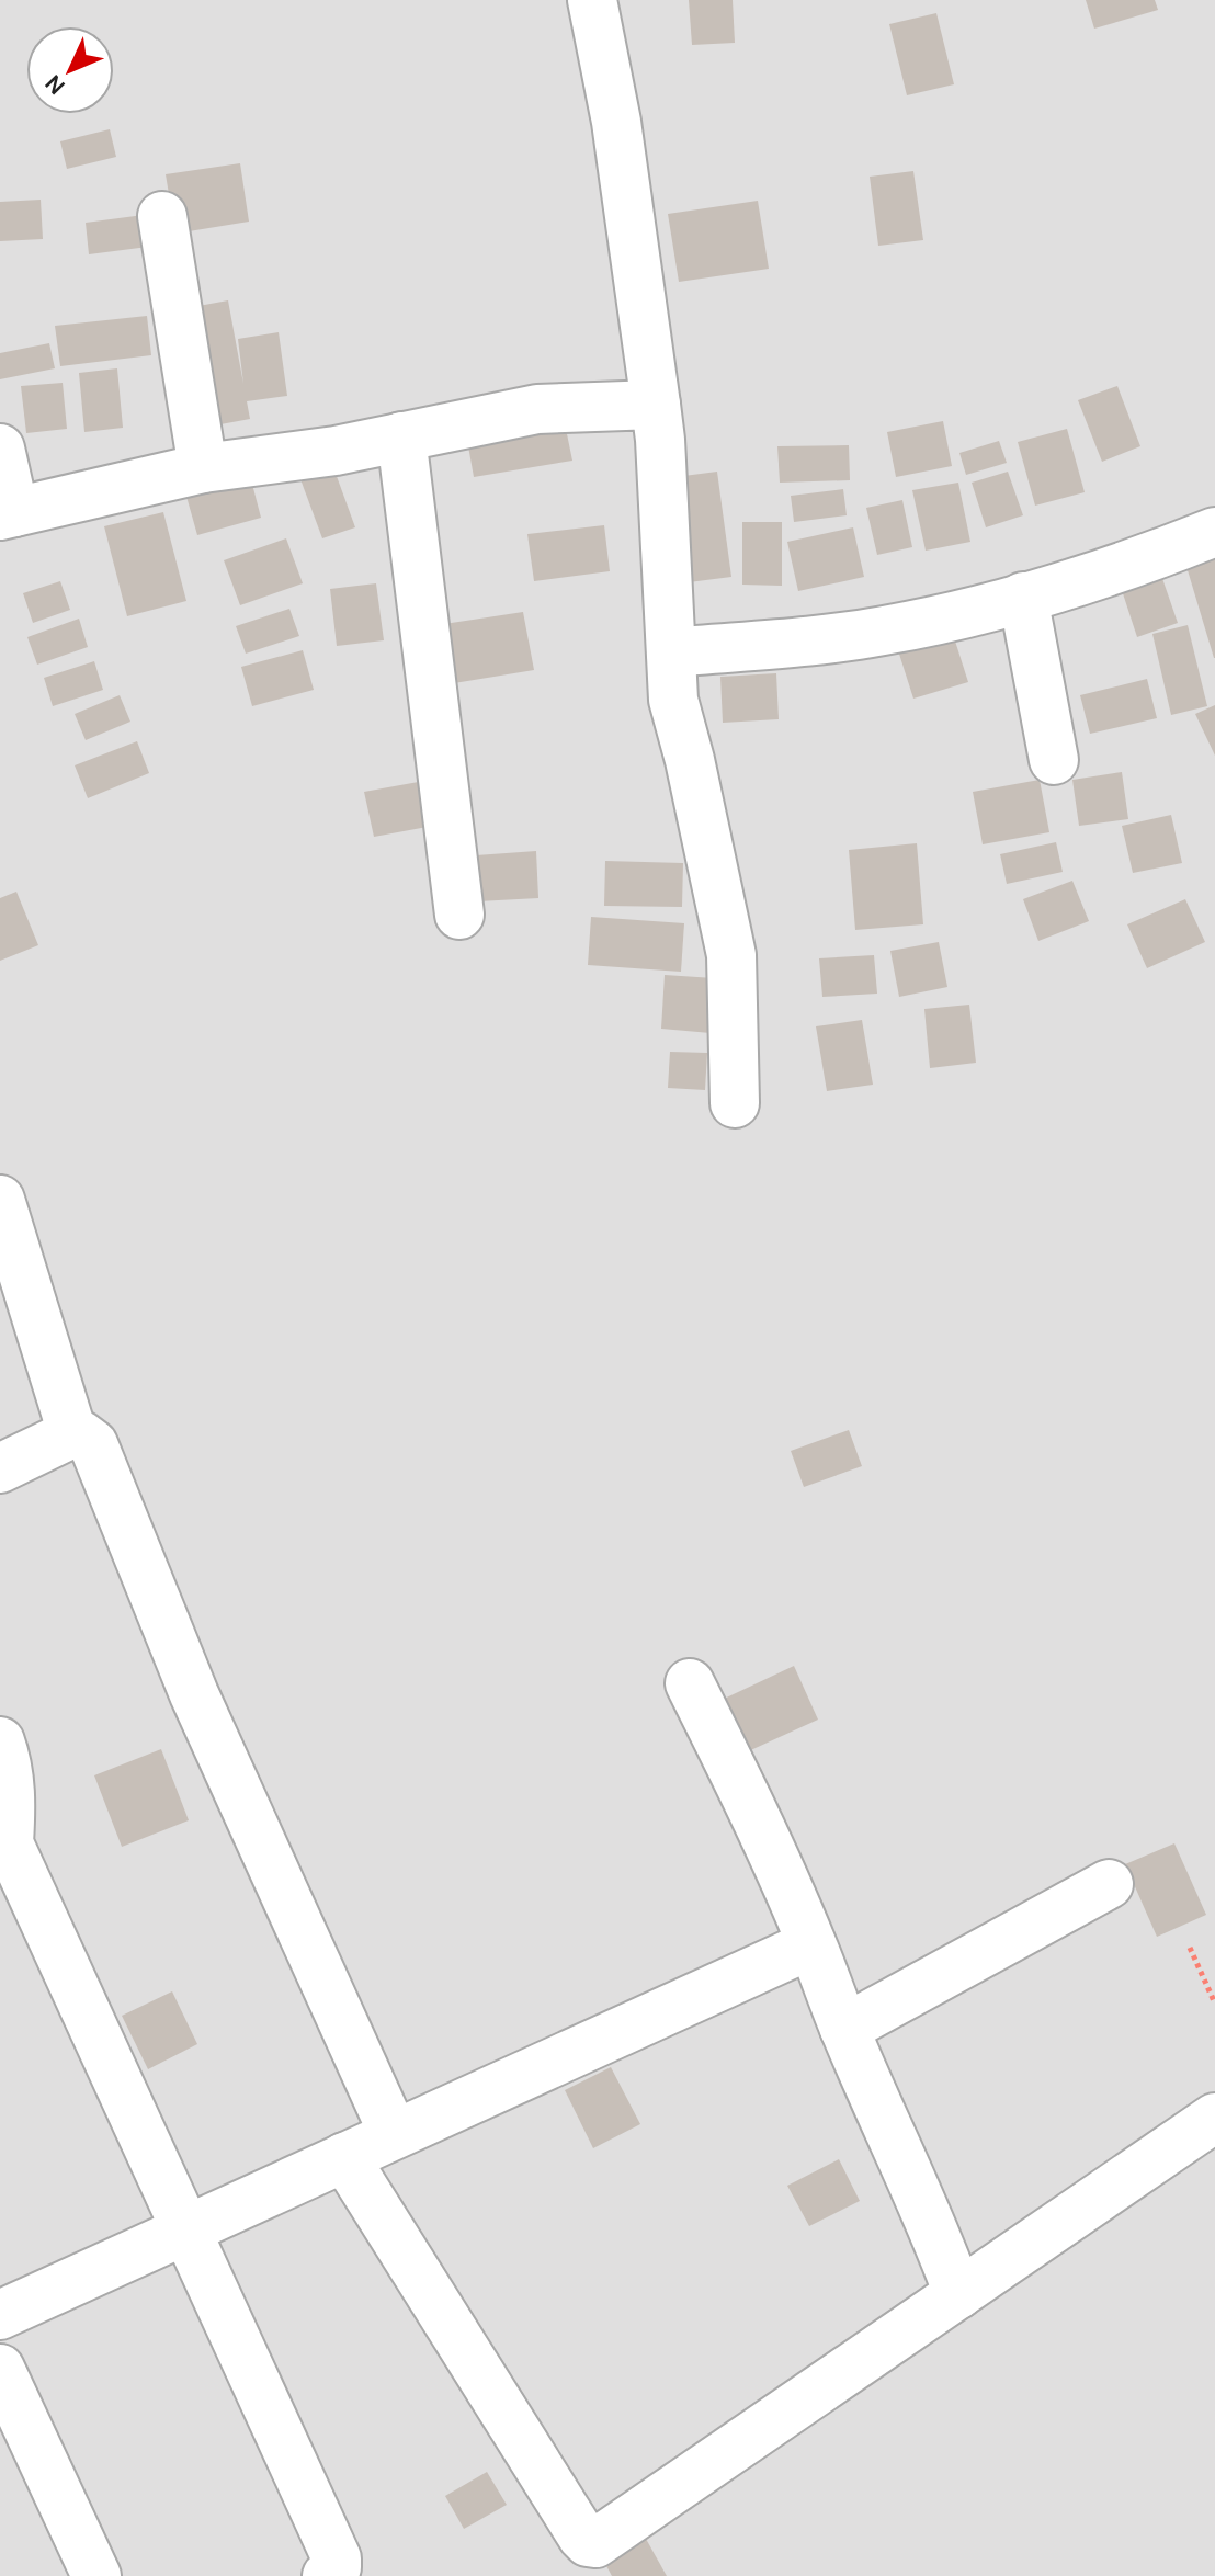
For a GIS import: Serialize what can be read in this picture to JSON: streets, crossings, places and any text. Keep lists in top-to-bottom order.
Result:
{
  "north": "bottom left"
}
